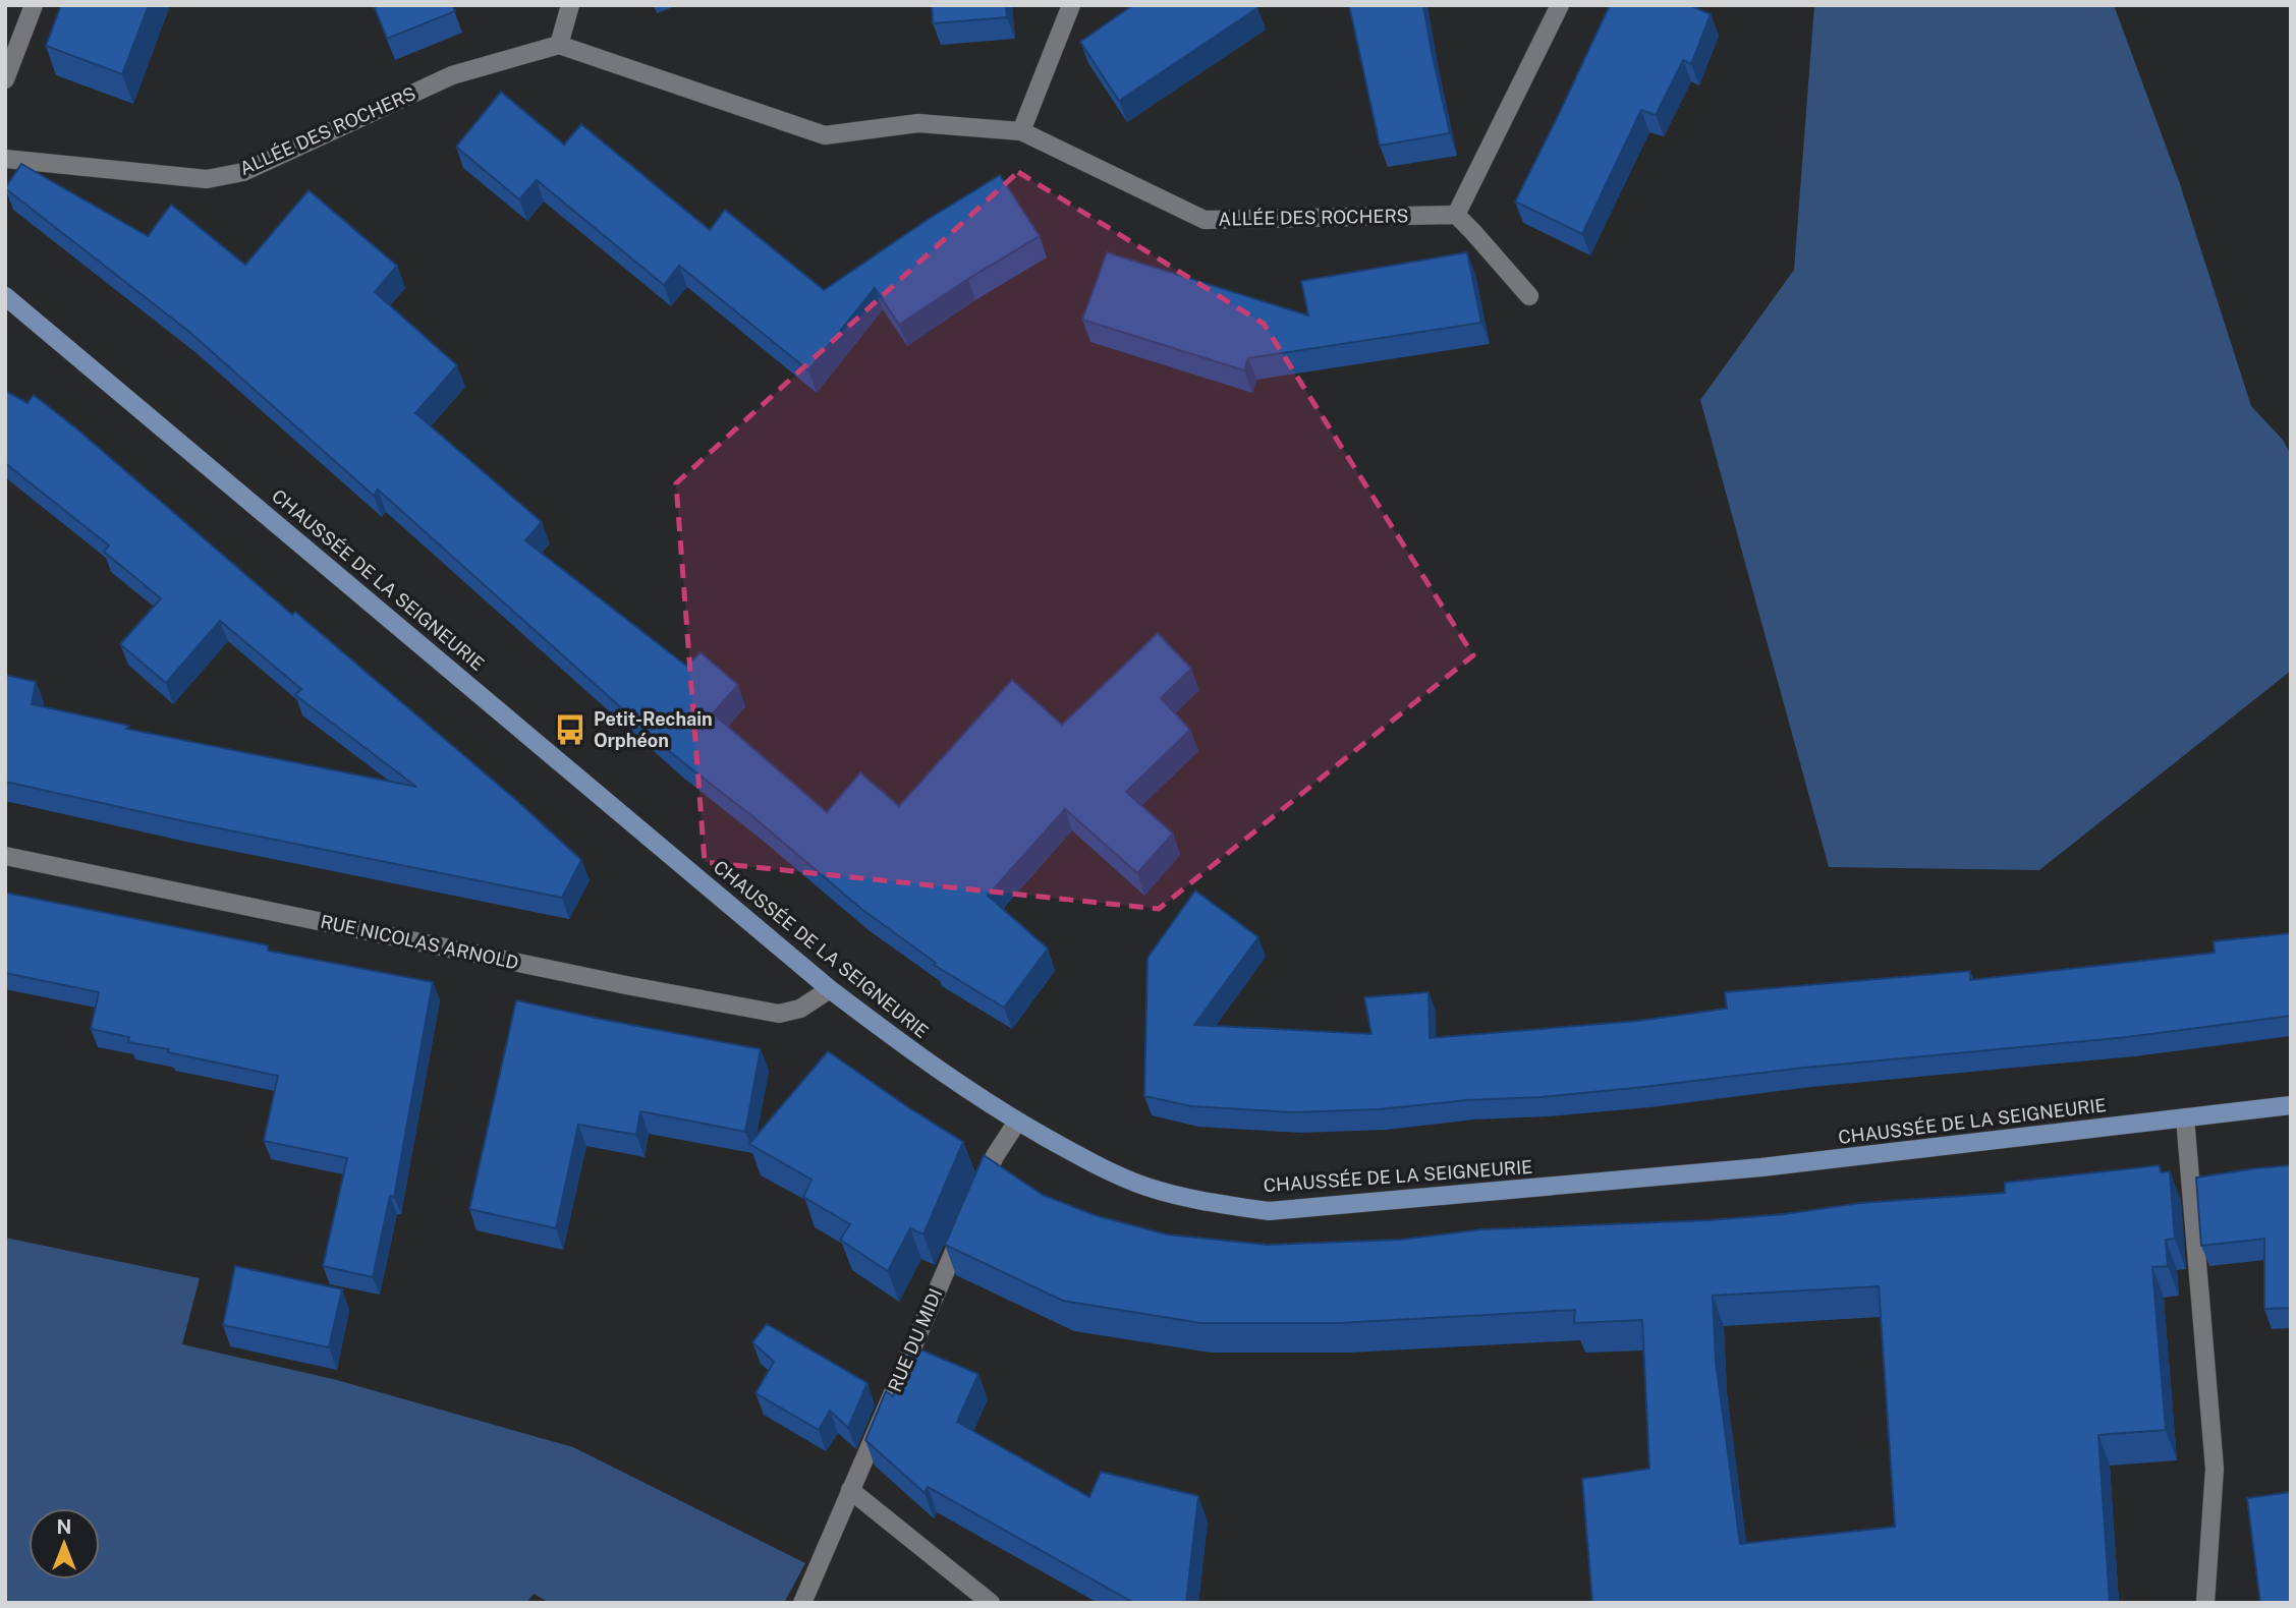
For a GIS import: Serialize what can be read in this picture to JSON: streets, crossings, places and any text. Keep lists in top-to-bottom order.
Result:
{
  "streets": {
    "main road": ["CHAUSSÉE DE LA SEIGNEURIE"],
    "street": ["ALLÉE DES ROCHERS", "RUE NICOLAS ARNOLD", "RUE DU MIDI"]
  },
  "crossings": [
    ["CHAUSSÉE DE LA SEIGNEURIE", "RUE NICOLAS ARNOLD"]
  ],
  "places": {
    "bus stop": ["Petit-Rechain Orphéon"]
  },
  "north": "top"
}
